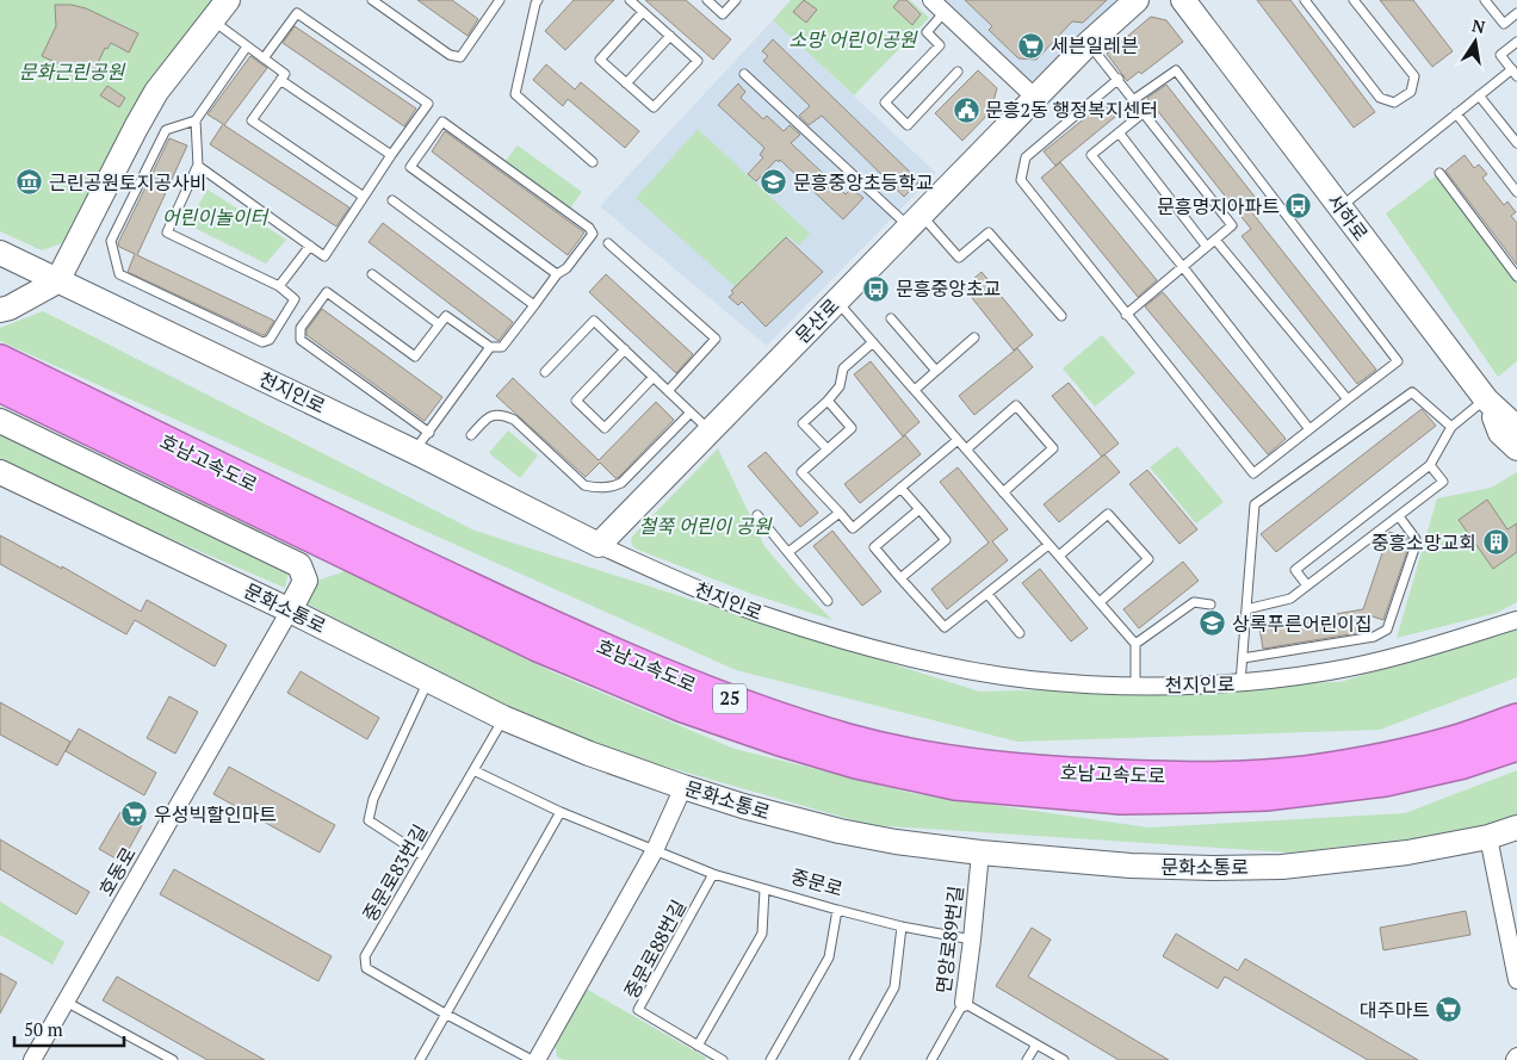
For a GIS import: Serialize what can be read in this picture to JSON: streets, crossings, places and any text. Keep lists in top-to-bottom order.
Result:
{
  "streets": {
    "highway": ["호남고속도로", "25"],
    "street": [
      "서하로",
      "문산로",
      "천지인로",
      "문화소통로",
      "호동로",
      "면앙로89번길"
    ],
    "lane": ["중문로83번길", "중문로", "중문로88번길"]
  },
  "crossings": [
    ["문산로", "천지인로"],
    ["문화소통로", "호동로"],
    ["문화소통로", "중문로83번길"],
    ["문화소통로", "면앙로89번길"],
    ["중문로83번길", "중문로"],
    ["중문로", "면앙로89번길"],
    ["중문로", "중문로88번길"]
  ],
  "parks": [
    "소망 어린이공원",
    "문화근린공원",
    "어린이놀이터",
    "철쭉 어린이 공원"
  ],
  "places": {
    "supermarket": ["세븐일레븐", "우성빅할인마트", "대주마트"],
    "public building": ["문흥2동 행정복지센터"],
    "museum": ["근린공원토지공사비"],
    "school or university": ["문흥중앙초등학교", "상록푸른어린이집"],
    "bus stop": ["문흥명지아파트", "문흥중앙초교"],
    "building": ["중흥소망교회"]
  },
  "scale_bar": "50 m",
  "north": "top"
}
